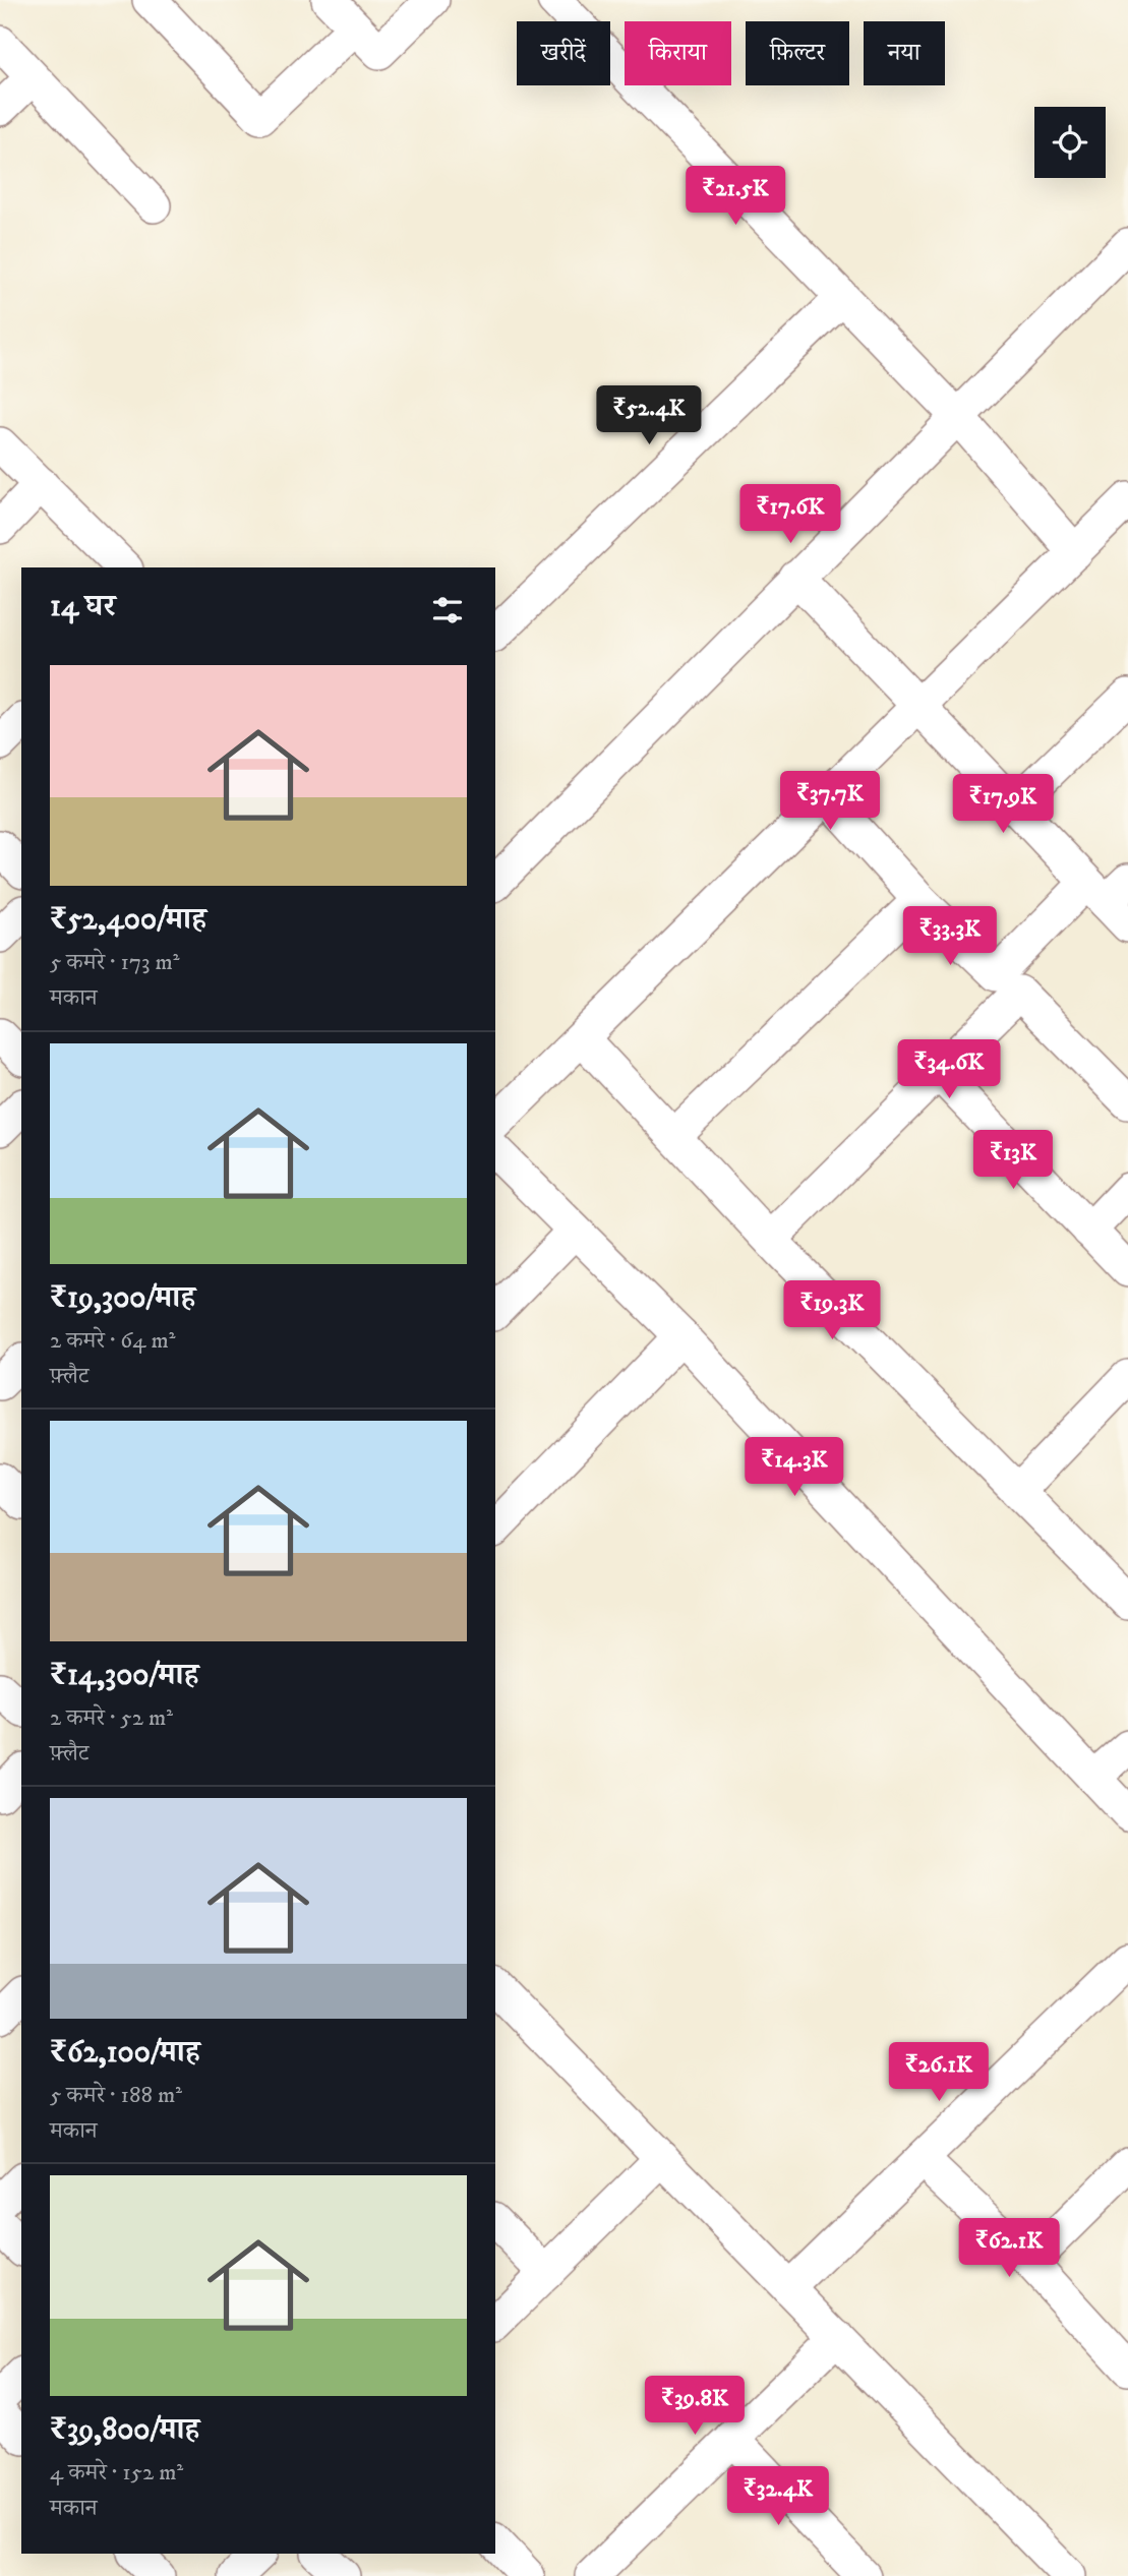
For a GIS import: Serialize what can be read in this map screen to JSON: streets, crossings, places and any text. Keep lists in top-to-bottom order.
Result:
{
  "page": {
    "chip": [
      "खरीदें",
      "किराया",
      "फ़िल्टर",
      "नया"
    ],
    "price": [
      "₹21.5K",
      "₹52.4K",
      "₹17.6K",
      "₹37.7K",
      "₹17.9K",
      "₹33.3K",
      "₹34.6K",
      "₹13K",
      "₹19.3K",
      "₹14.3K",
      "₹26.1K",
      "₹62.1K",
      "₹39.8K",
      "₹32.4K"
    ],
    "heading": "14 घर",
    "list": [
      {
        "name": "₹52,400/माह",
        "note": "5 कमरे · 173 m² · मकान"
      },
      {
        "name": "₹19,300/माह",
        "note": "2 कमरे · 64 m² · फ़्लैट"
      },
      {
        "name": "₹14,300/माह",
        "note": "2 कमरे · 52 m² · फ़्लैट"
      },
      {
        "name": "₹62,100/माह",
        "note": "5 कमरे · 188 m² · मकान"
      },
      {
        "name": "₹39,800/माह",
        "note": "4 कमरे · 152 m² · मकान"
      }
    ]
  }
}
